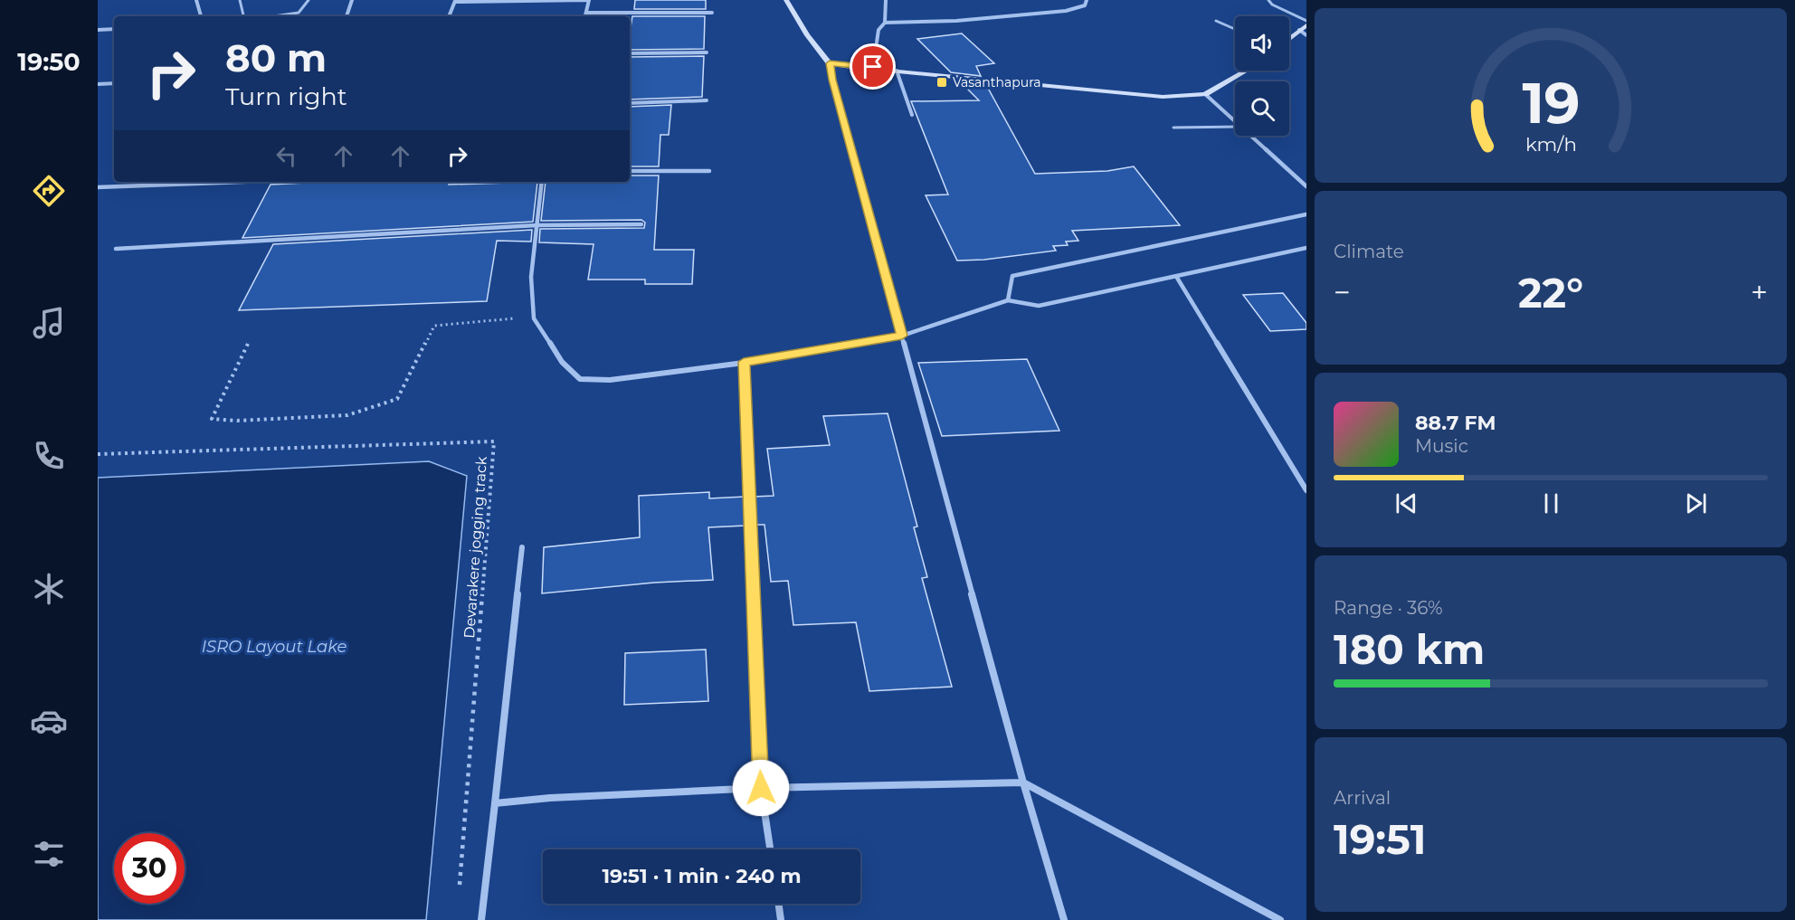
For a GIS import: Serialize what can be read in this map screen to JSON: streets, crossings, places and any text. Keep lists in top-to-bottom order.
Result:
{
  "streets": {
    "path": ["Devarakere jogging track"]
  },
  "water": ["ISRO Layout Lake"],
  "places": {
    "transit": ["Vasanthapura"]
  },
  "page": {
    "tabs": "19:50",
    "turn": ["80 m", "Turn right"],
    "tile": [
      "Climate",
      ["Range · 36%", "180 km"],
      ["Arrival", "19:51"]
    ],
    "heat": ["−", "22°", "+"],
    "song": ["88.7 FM", "Music"],
    "limit": "30",
    "trip": "19:51 · 1 min · 240 m",
    "gauge": ["19", "km/h"]
  }
}
